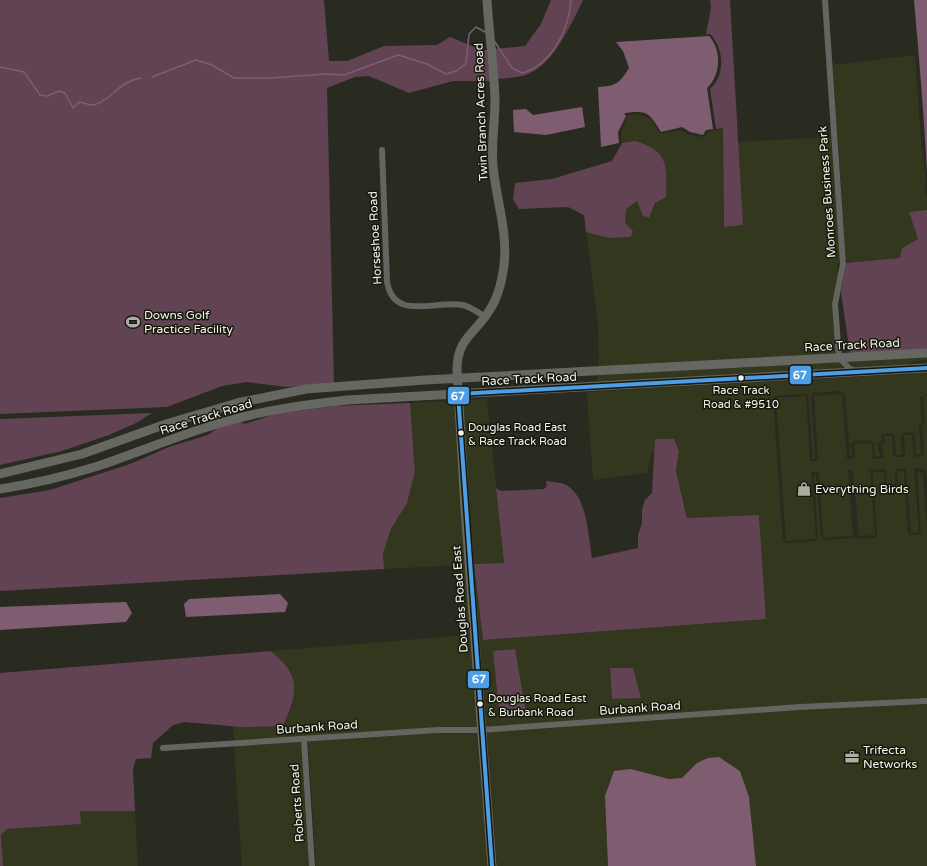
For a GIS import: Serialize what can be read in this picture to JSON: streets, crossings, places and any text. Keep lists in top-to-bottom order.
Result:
{
  "streets": {
    "main road": ["Twin Branch Acres Road", "Race Track Road", "Douglas Road East"],
    "street": [
      "Monroes Business Park",
      "Horseshoe Road",
      "Burbank Road",
      "Roberts Road"
    ]
  },
  "crossings": [
    ["Twin Branch Acres Road", "Horseshoe Road"],
    ["Twin Branch Acres Road", "Race Track Road"],
    ["Twin Branch Acres Road", "Douglas Road East"],
    ["Monroes Business Park", "Race Track Road"],
    ["Race Track Road", "Douglas Road East"],
    ["Douglas Road East", "Burbank Road"],
    ["Burbank Road", "Roberts Road"]
  ],
  "places": {
    "sports": ["Downs Golf Practice Facility"],
    "other": ["Race Track Road & #9510", "Douglas Road East & Race Track Road", "Douglas Road East & Burbank Road"],
    "shop": ["Everything Birds"],
    "office": ["Trifecta Networks"]
  },
  "lines": ["transit line 67"]
}
